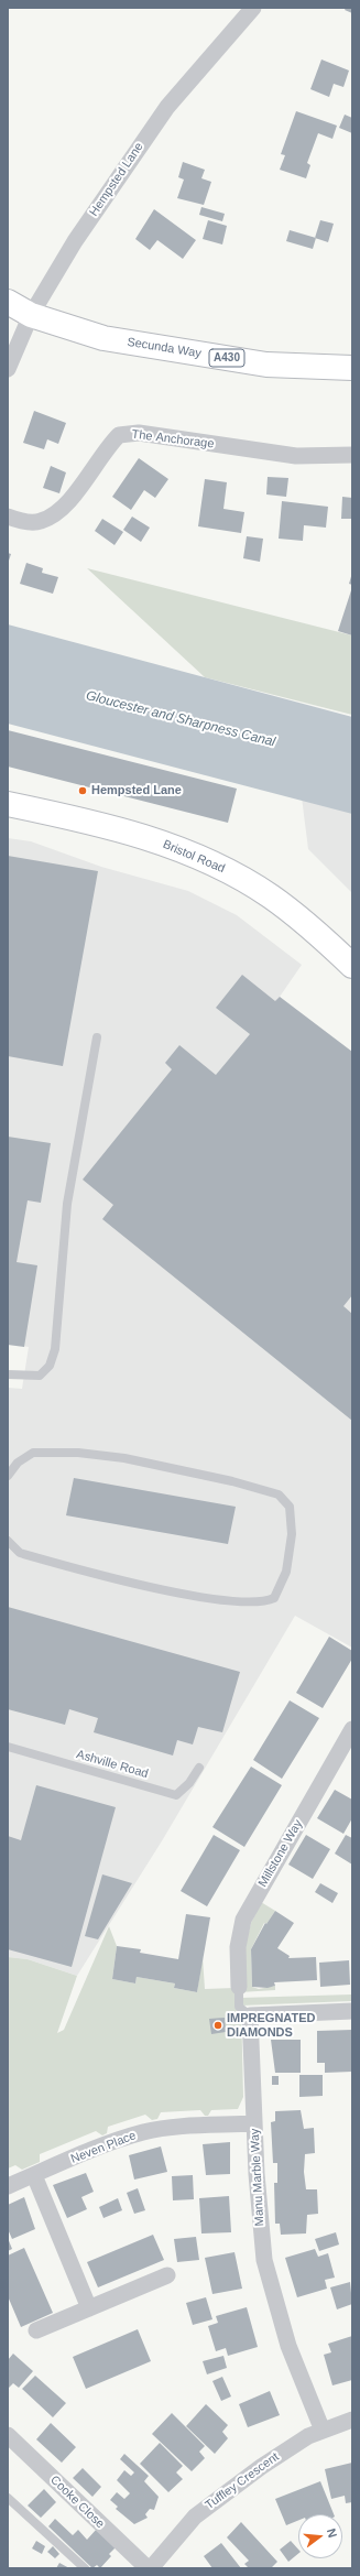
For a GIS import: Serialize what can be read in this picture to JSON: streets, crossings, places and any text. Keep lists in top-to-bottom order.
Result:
{
  "streets": {
    "street": [
      "Hempsted Lane",
      "Secunda Way",
      "A430",
      "The Anchorage",
      "Bristol Road",
      "Millstone Way",
      "Neven Place",
      "Manu Marble Way",
      "Tuffley Crescent",
      "Cooke Close"
    ],
    "lane": ["Ashville Road"]
  },
  "crossings": [
    ["Hempsted Lane", "Secunda Way"],
    ["Neven Place", "Manu Marble Way"],
    ["Manu Marble Way", "Tuffley Crescent"]
  ],
  "water": ["Gloucester and Sharpness Canal"],
  "places": ["Hempsted Lane", "IMPREGNATED DIAMONDS"],
  "north": "right"
}
